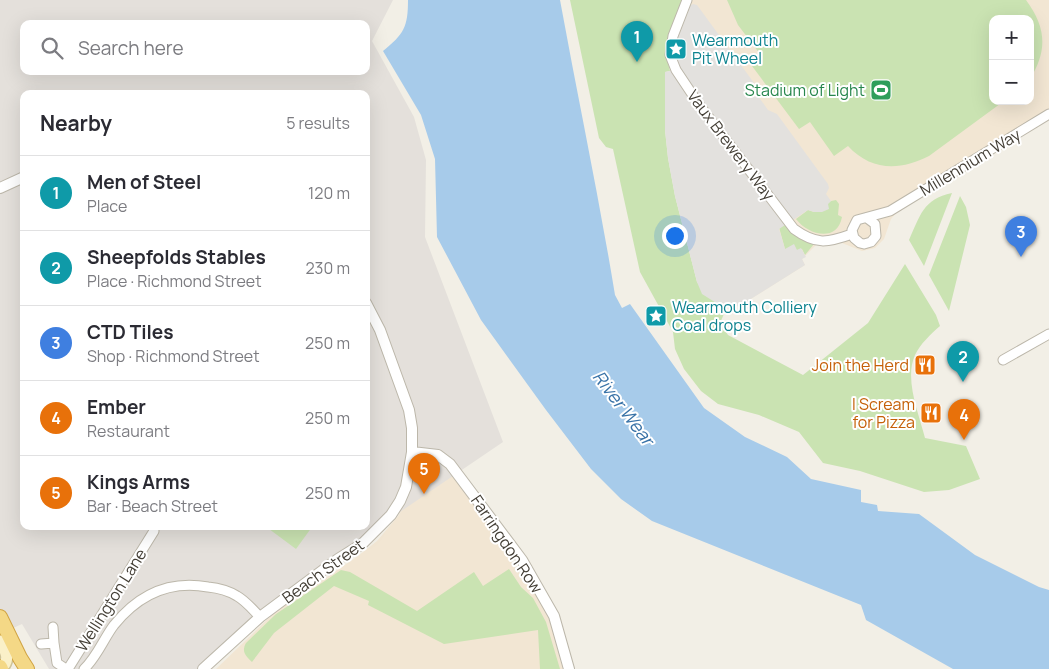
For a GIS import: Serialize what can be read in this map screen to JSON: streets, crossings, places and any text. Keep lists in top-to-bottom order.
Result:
{
  "streets": {
    "street": [
      "Vaux Brewery Way",
      "Millennium Way",
      "Farringdon Row",
      "Beach Street",
      "Wellington Lane"
    ]
  },
  "crossings": [
    ["Vaux Brewery Way", "Millennium Way"],
    ["Farringdon Row", "Beach Street"]
  ],
  "water": ["River Wear"],
  "places": {
    "place": ["Wearmouth Pit Wheel", "Wearmouth Colliery Coal drops"],
    "sports": ["Stadium of Light"],
    "restaurant": ["Join the Herd", "I Scream for Pizza"]
  },
  "page": {
    "map_buttons": ["+", "−"],
    "search": "Search here",
    "pins": [
      "1",
      "3",
      "2",
      "4",
      "5"
    ],
    "heading": ["Nearby", "5 results"],
    "list": [
      {
        "mark": "1",
        "name": "Men of Steel",
        "note": "Place",
        "value": "120 m"
      },
      {
        "mark": "2",
        "name": "Sheepfolds Stables",
        "note": "Place · Richmond Street",
        "value": "230 m"
      },
      {
        "mark": "3",
        "name": "CTD Tiles",
        "note": "Shop · Richmond Street",
        "value": "250 m"
      },
      {
        "mark": "4",
        "name": "Ember",
        "note": "Restaurant",
        "value": "250 m"
      },
      {
        "mark": "5",
        "name": "Kings Arms",
        "note": "Bar · Beach Street",
        "value": "250 m"
      }
    ]
  }
}
